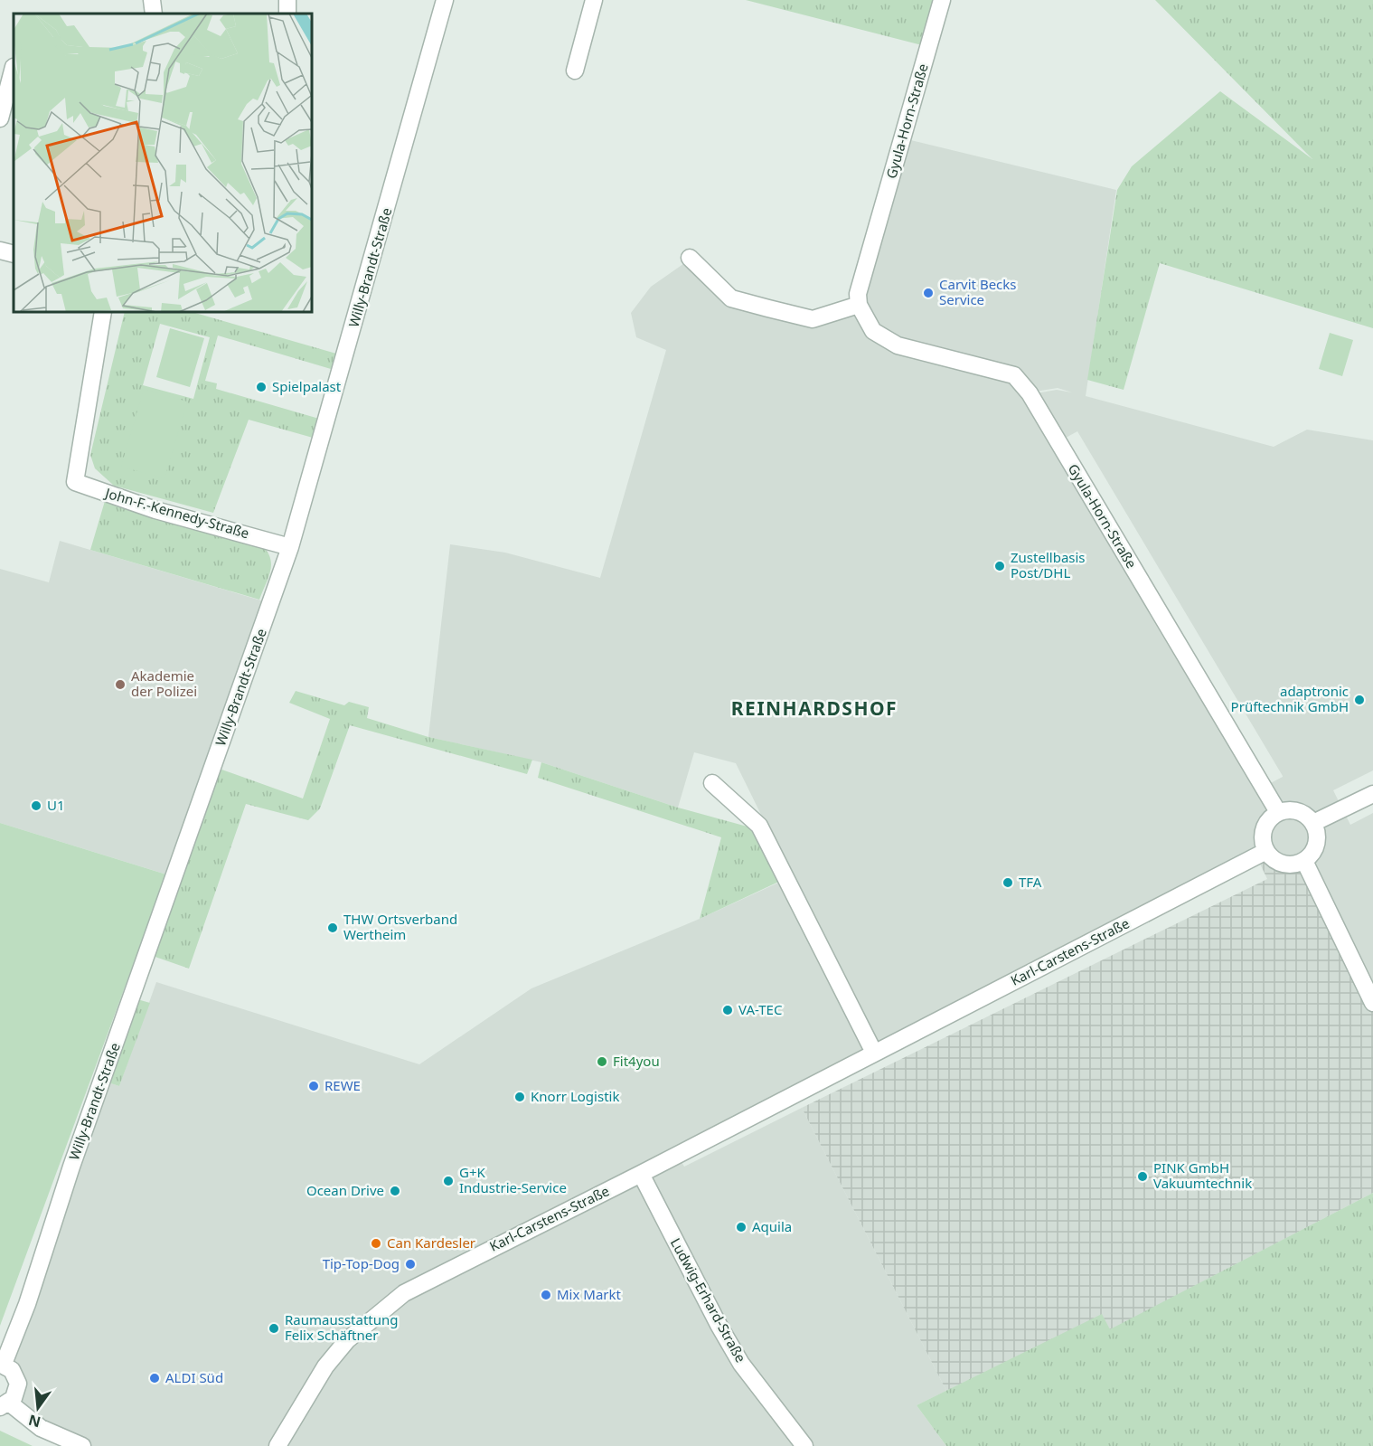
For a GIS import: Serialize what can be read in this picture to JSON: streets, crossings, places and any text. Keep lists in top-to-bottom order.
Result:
{
  "streets": {
    "street": [
      "Gyula-Horn-Straße",
      "Willy-Brandt-Straße",
      "John-F.-Kennedy-Straße",
      "Karl-Carstens-Straße",
      "Ludwig-Erhard-Straße"
    ]
  },
  "crossings": [
    ["Gyula-Horn-Straße", "Karl-Carstens-Straße"],
    ["Willy-Brandt-Straße", "John-F.-Kennedy-Straße"],
    ["Karl-Carstens-Straße", "Ludwig-Erhard-Straße"]
  ],
  "districts": ["REINHARDSHOF"],
  "places": [
    "Carvit Becks Service",
    "Spielpalast",
    "Zustellbasis Post/DHL",
    "Akademie der Polizei",
    "adaptronic Prüftechnik GmbH",
    "U1",
    "TFA",
    "THW Ortsverband Wertheim",
    "VA-TEC",
    "Fit4you",
    "REWE",
    "Knorr Logistik",
    "PINK GmbH Vakuumtechnik",
    "G+K Industrie-Service",
    "Ocean Drive",
    "Aquila",
    "Can Kardesler",
    "Tip-Top-Dog",
    "Mix Markt",
    "Raumausstattung Felix Schäftner",
    "ALDI Süd"
  ],
  "north": "bottom"
}
